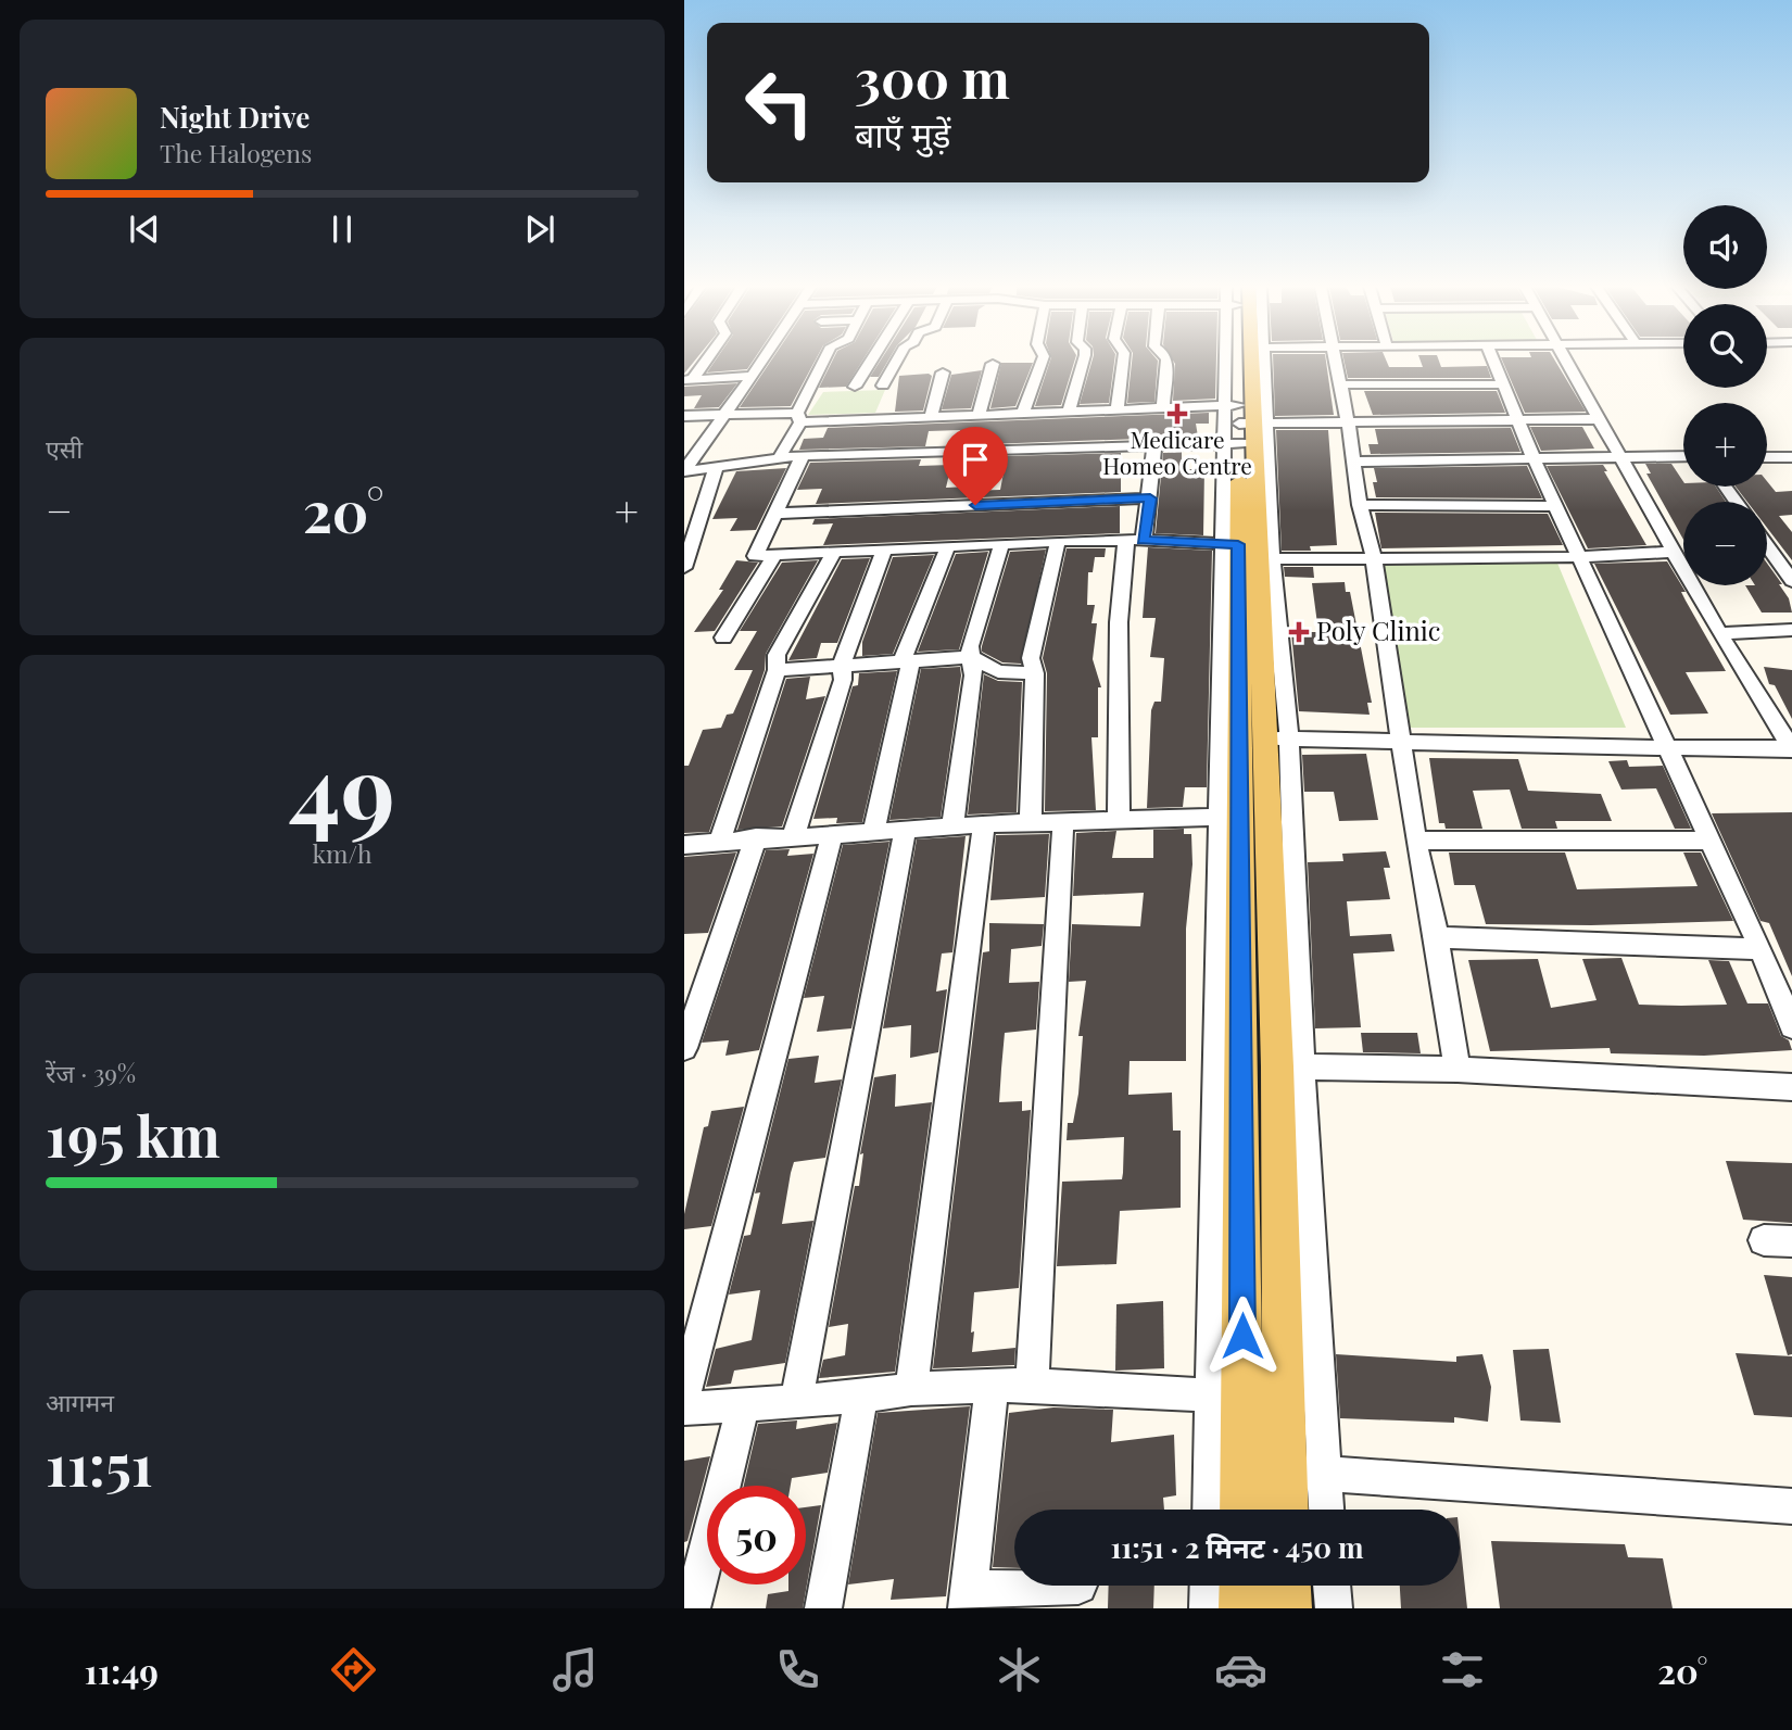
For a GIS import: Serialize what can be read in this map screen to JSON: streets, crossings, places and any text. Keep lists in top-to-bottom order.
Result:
{
  "places": {
    "health": ["Medicare Homeo Centre", "Poly Clinic"]
  },
  "page": {
    "turn": ["300 m", "बाएँ मुड़ें"],
    "song": ["Night Drive", "The Halogens"],
    "map_buttons": ["+", "−"],
    "tile": [
      "एसी",
      ["49", "km/h"],
      ["रेंज · 39%", "195 km"],
      ["आगमन", "11:51"]
    ],
    "heat": ["−", "20°", "+"],
    "limit": "50",
    "trip": "11:51 · 2 मिनट · 450 m",
    "tabs": ["11:49", "20°"]
  }
}
